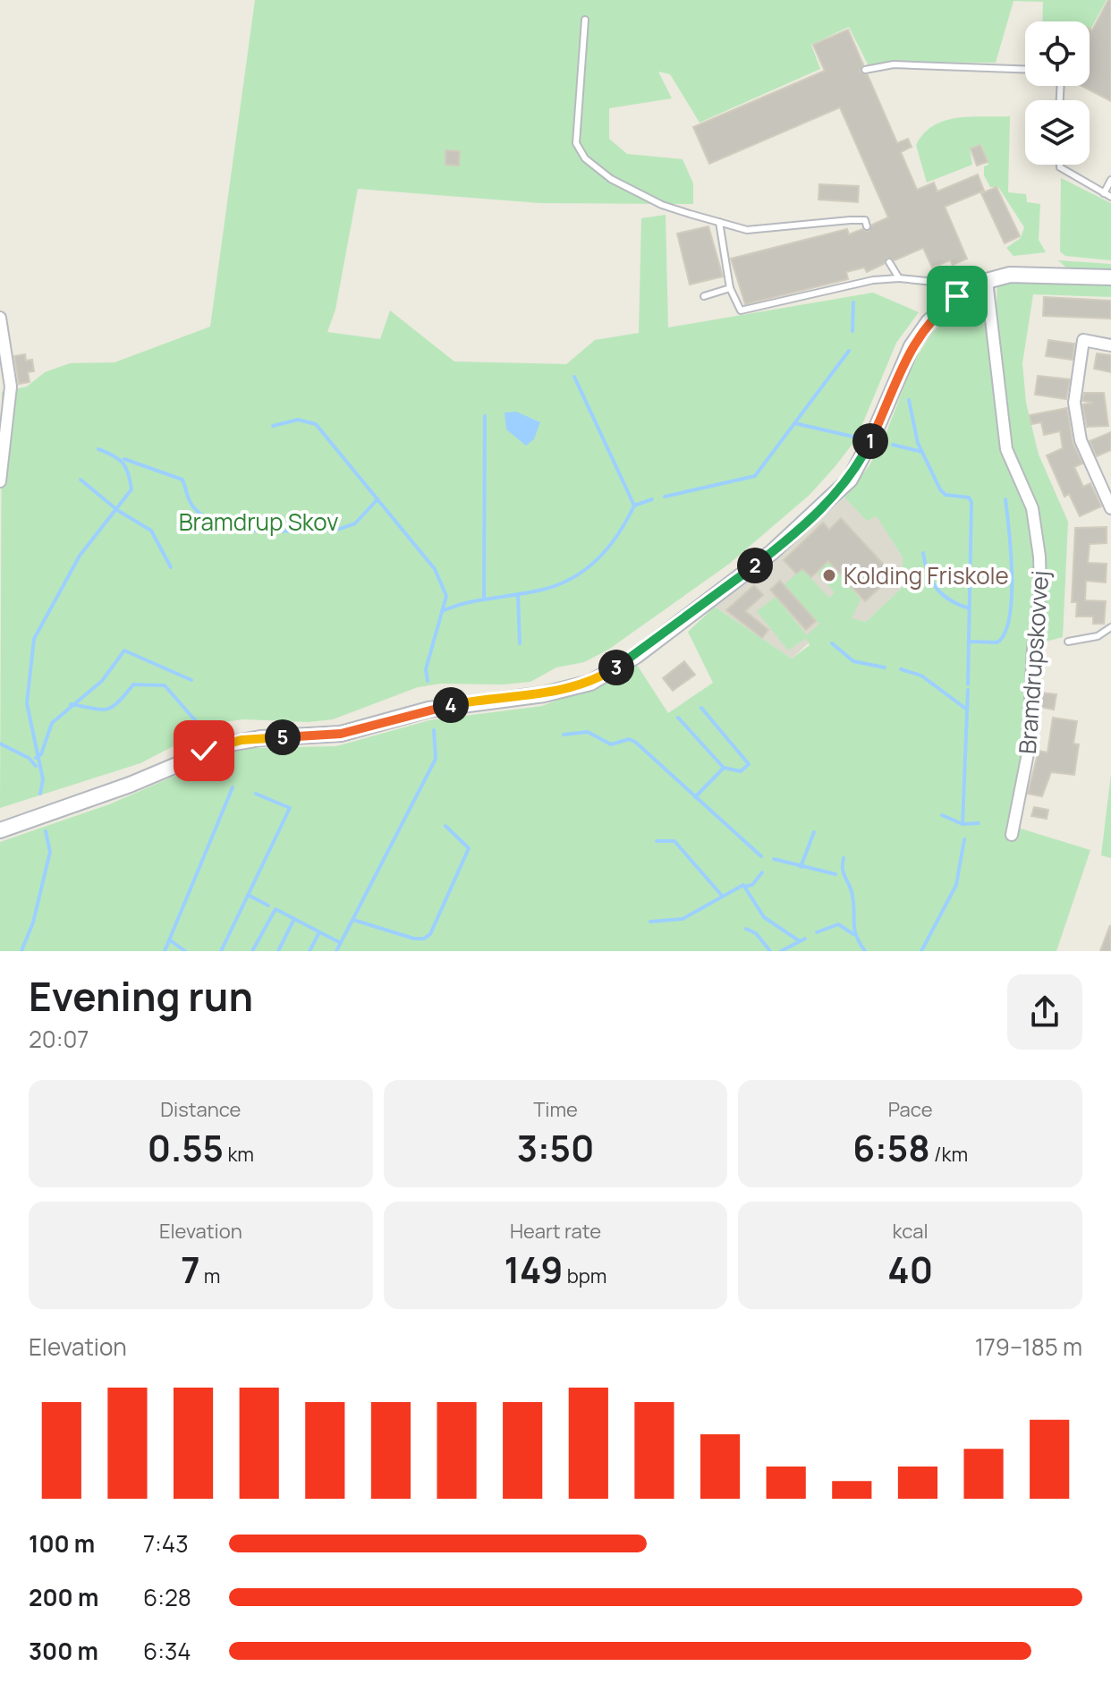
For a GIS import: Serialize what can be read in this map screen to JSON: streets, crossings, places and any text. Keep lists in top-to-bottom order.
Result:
{
  "streets": {
    "street": ["Bramdrupskovvej"]
  },
  "parks": ["Bramdrup Skov"],
  "places": ["Kolding Friskole"],
  "page": {
    "pins": [
      "1",
      "2",
      "3",
      "4",
      "5"
    ],
    "heading": ["Evening run", "20:07"],
    "stats": [
      ["Distance", "0.55 km"],
      ["Time", "3:50"],
      ["Pace", "6:58 /km"],
      ["Elevation", "7 m"],
      ["Heart rate", "149 bpm"],
      ["kcal", "40"]
    ],
    "chart": ["Elevation", "179–185 m"],
    "list": [
      {
        "name": "100 m",
        "note": "7:43"
      },
      {
        "name": "200 m",
        "note": "6:28"
      },
      {
        "name": "300 m",
        "note": "6:34"
      }
    ]
  }
}
